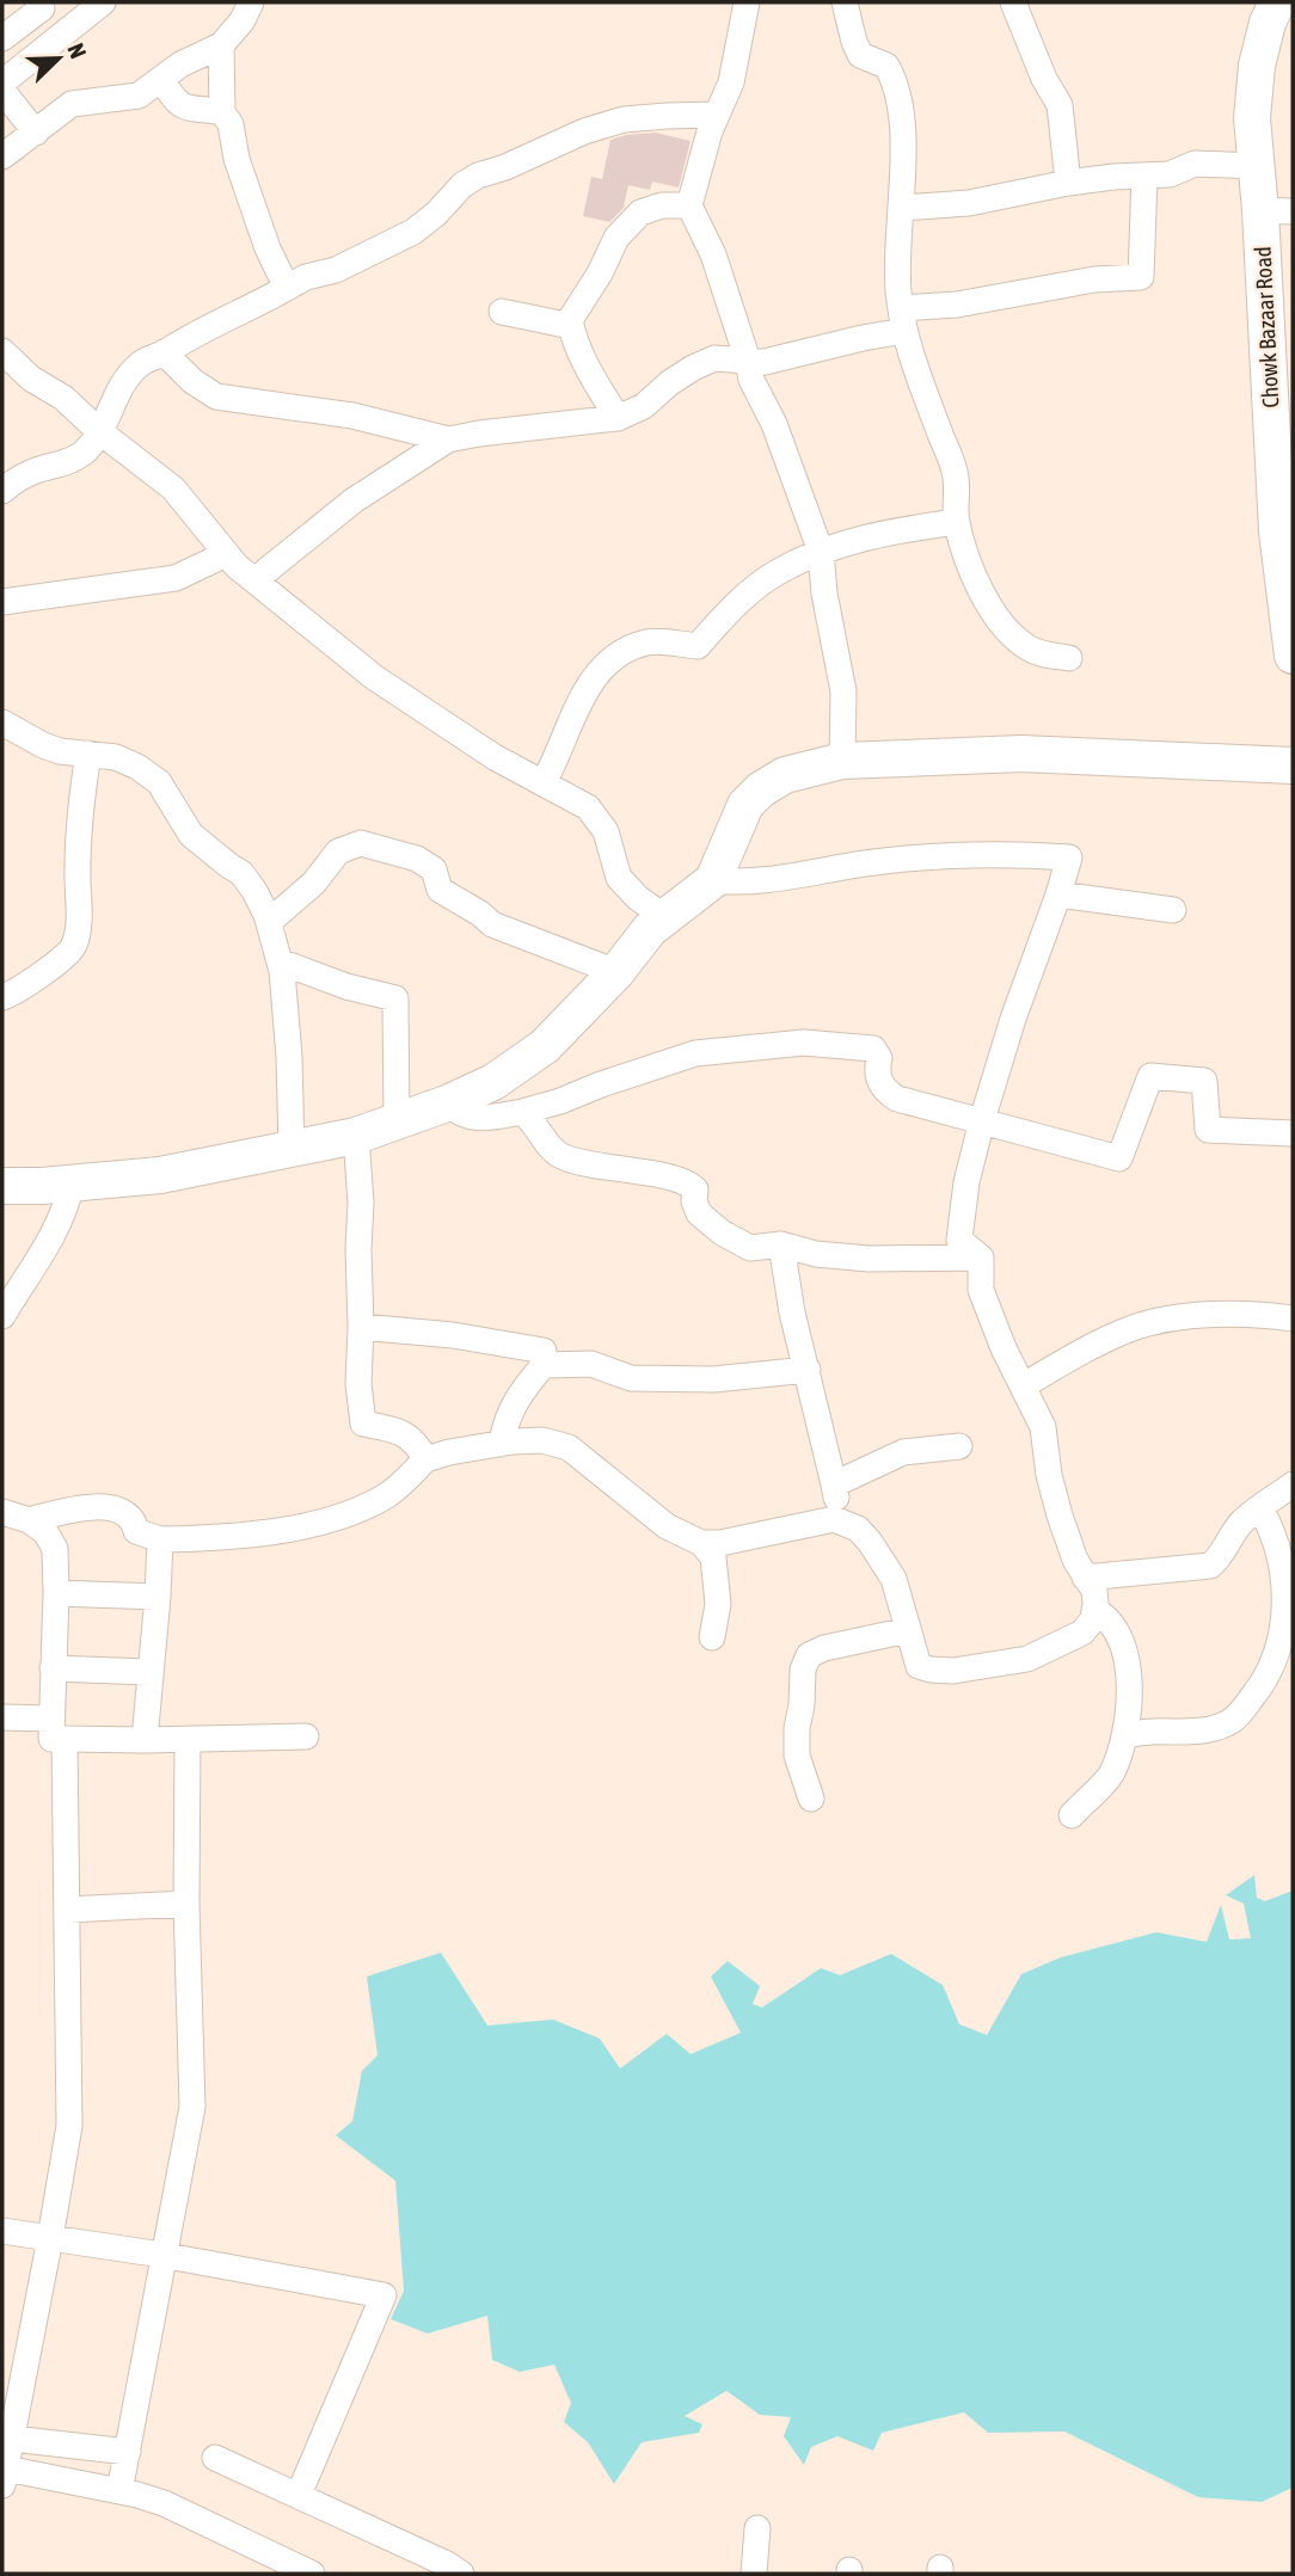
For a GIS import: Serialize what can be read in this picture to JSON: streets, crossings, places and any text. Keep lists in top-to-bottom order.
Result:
{
  "streets": {
    "street": ["Chowk Bazaar Road"]
  },
  "north": "top right"
}
